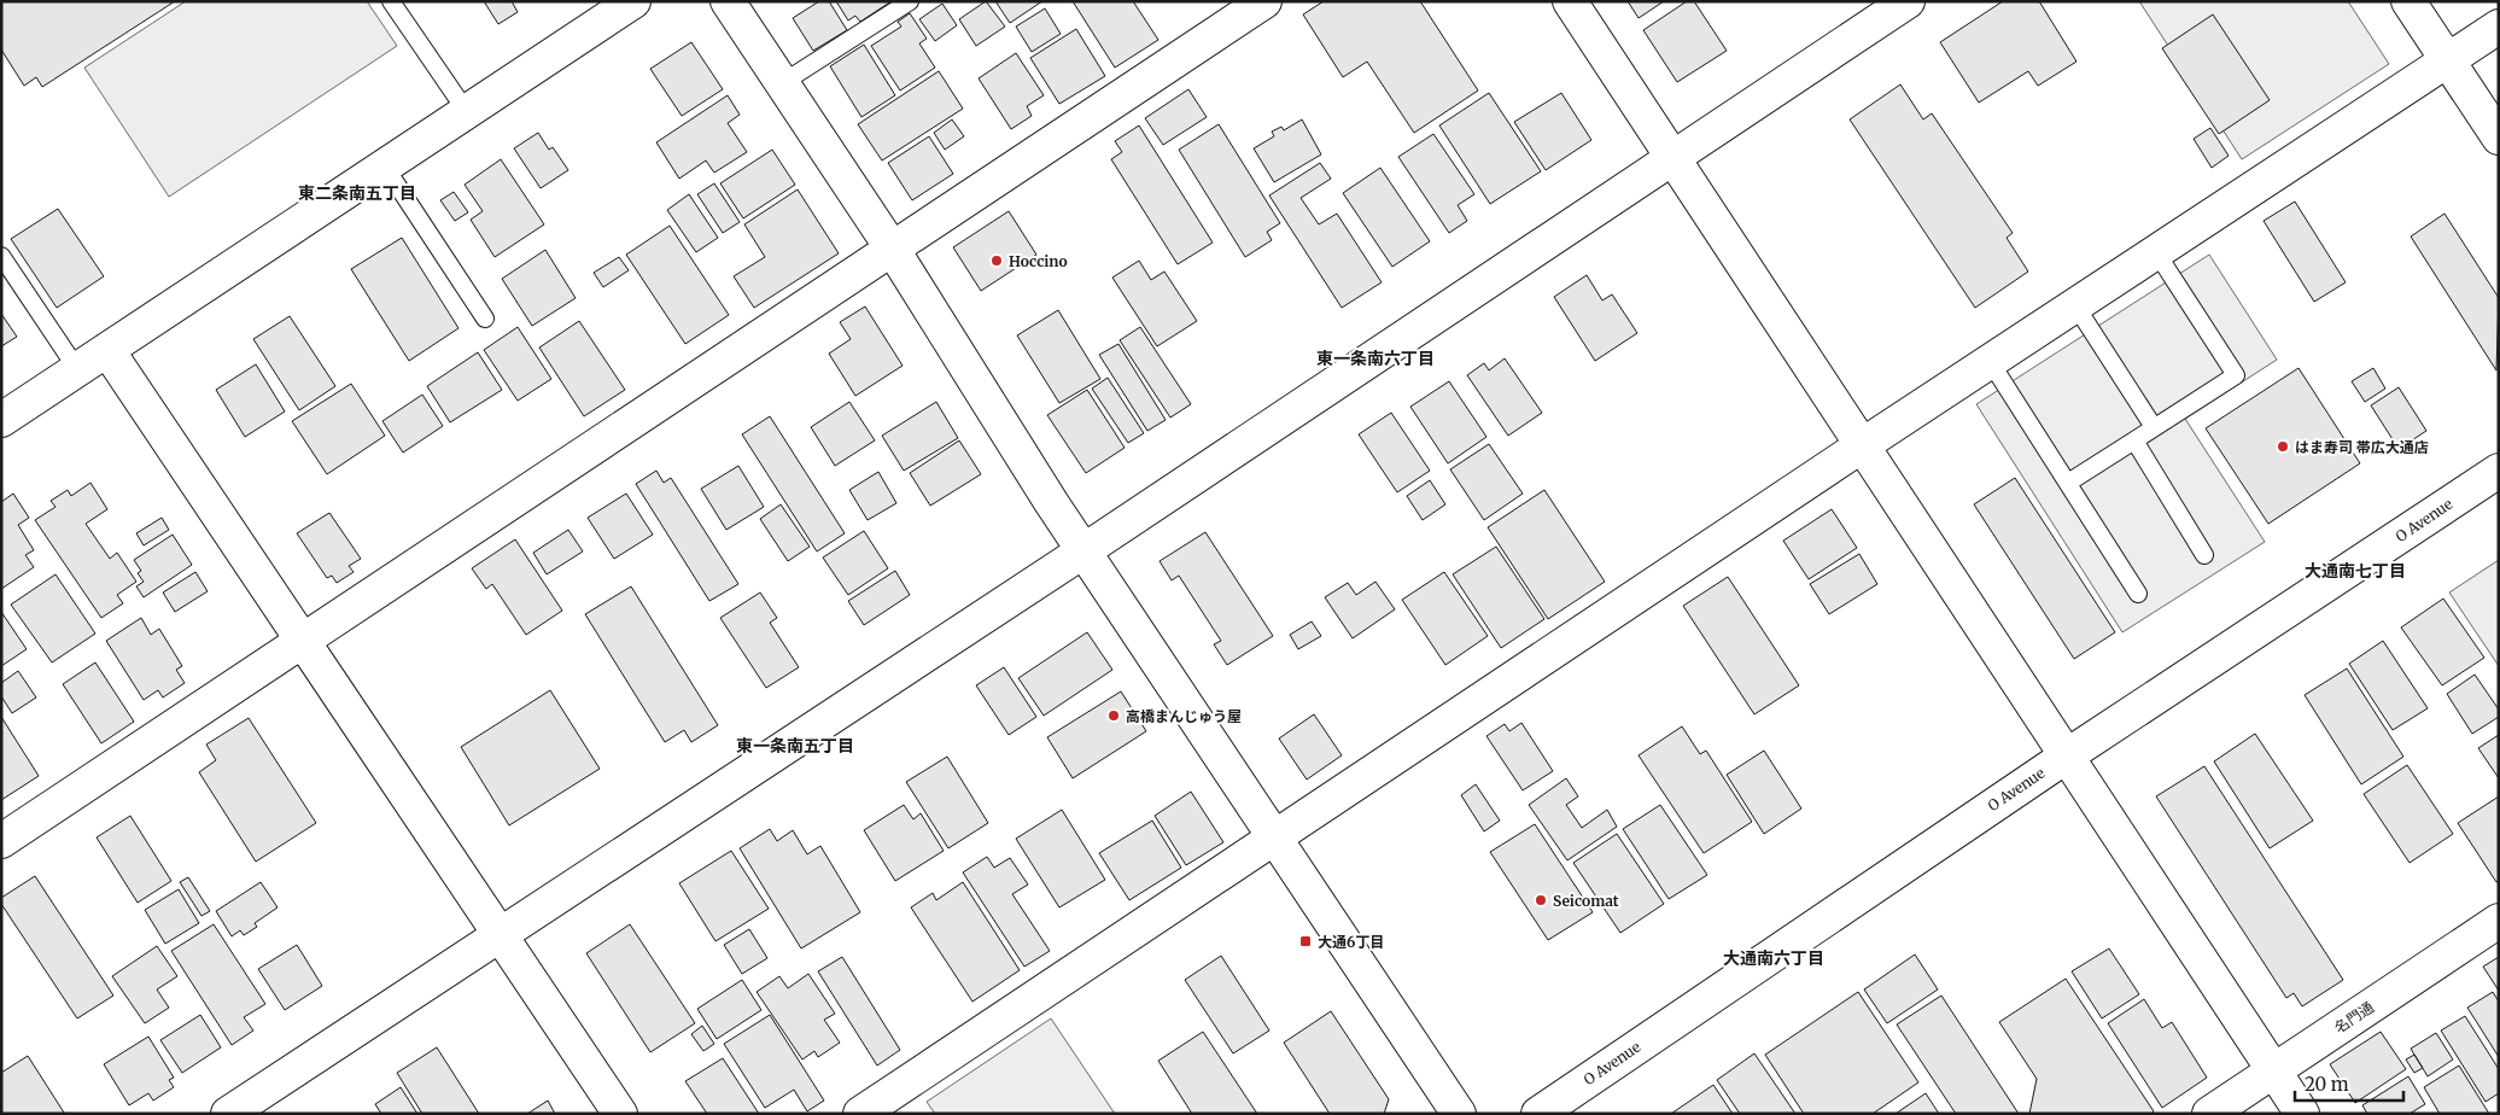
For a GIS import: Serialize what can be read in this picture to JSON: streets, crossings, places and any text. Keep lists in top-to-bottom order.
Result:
{
  "streets": {
    "main road": ["O Avenue", "名門通"]
  },
  "districts": [
    "東二条南五丁目",
    "東一条南六丁目",
    "大通南七丁目",
    "東一条南五丁目",
    "大通南六丁目"
  ],
  "places": {
    "other": [
      "Hoccino",
      "はま寿司 帯広大通店",
      "高橋まんじゅう屋",
      "Seicomat"
    ],
    "transit": ["大通6丁目"]
  },
  "scale_bar": "20 m"
}
